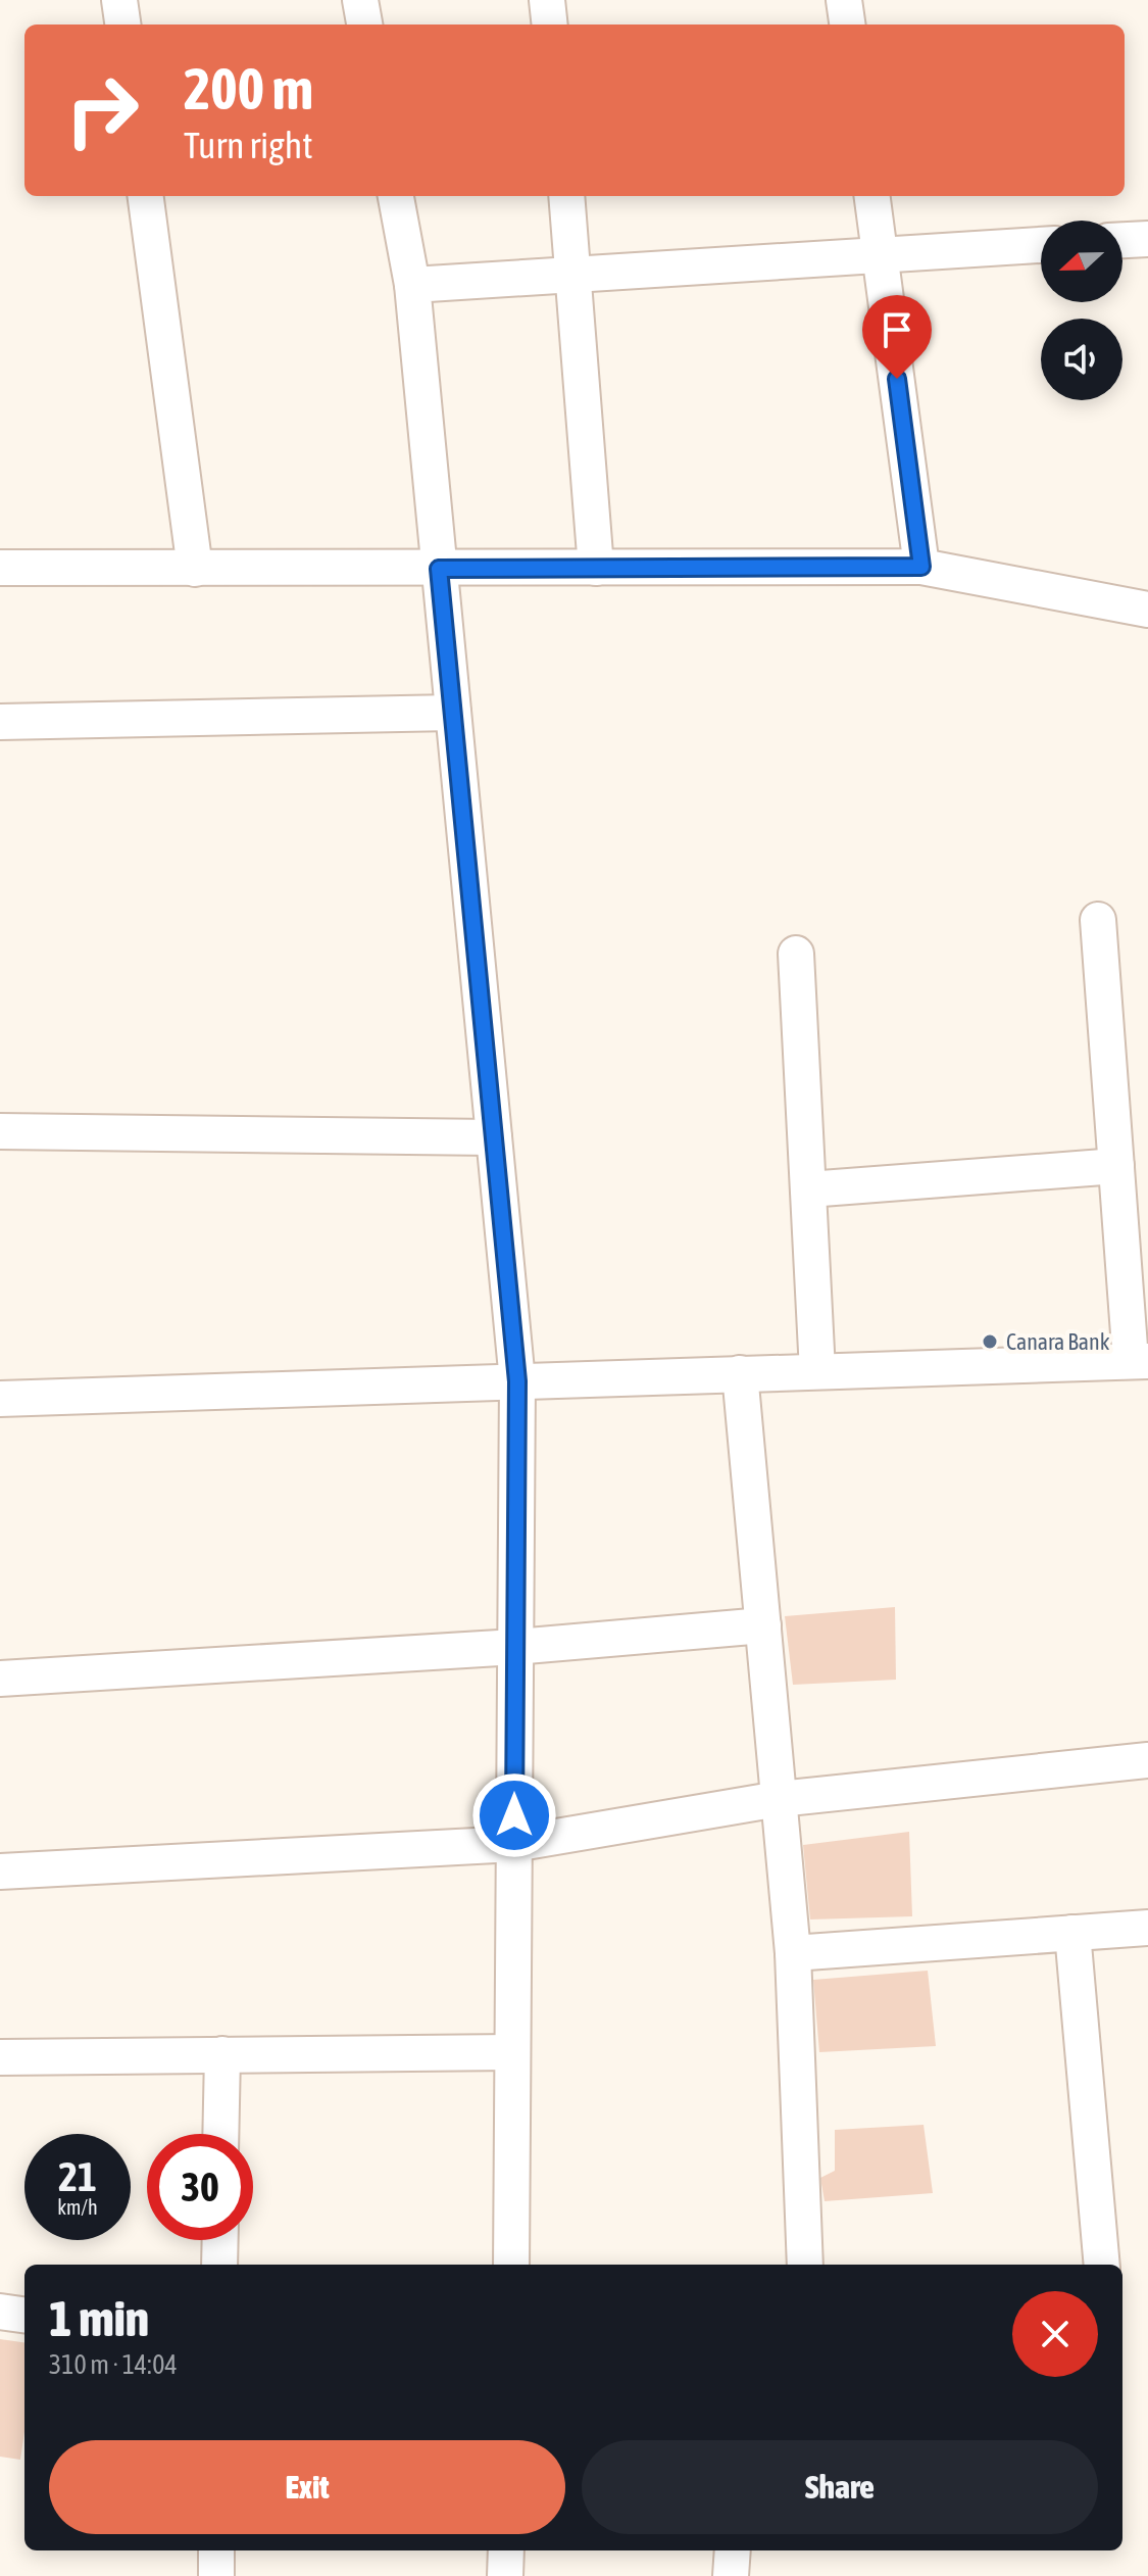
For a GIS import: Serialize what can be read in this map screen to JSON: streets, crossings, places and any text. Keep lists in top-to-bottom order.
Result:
{
  "places": ["Canara Bank"],
  "north": "left",
  "page": {
    "turn": ["200 m", "Turn right"],
    "speed": "21 km/h",
    "limit": "30",
    "heading": ["1 min", "310 m · 14:04"],
    "buttons": ["Exit", "Share"]
  }
}
